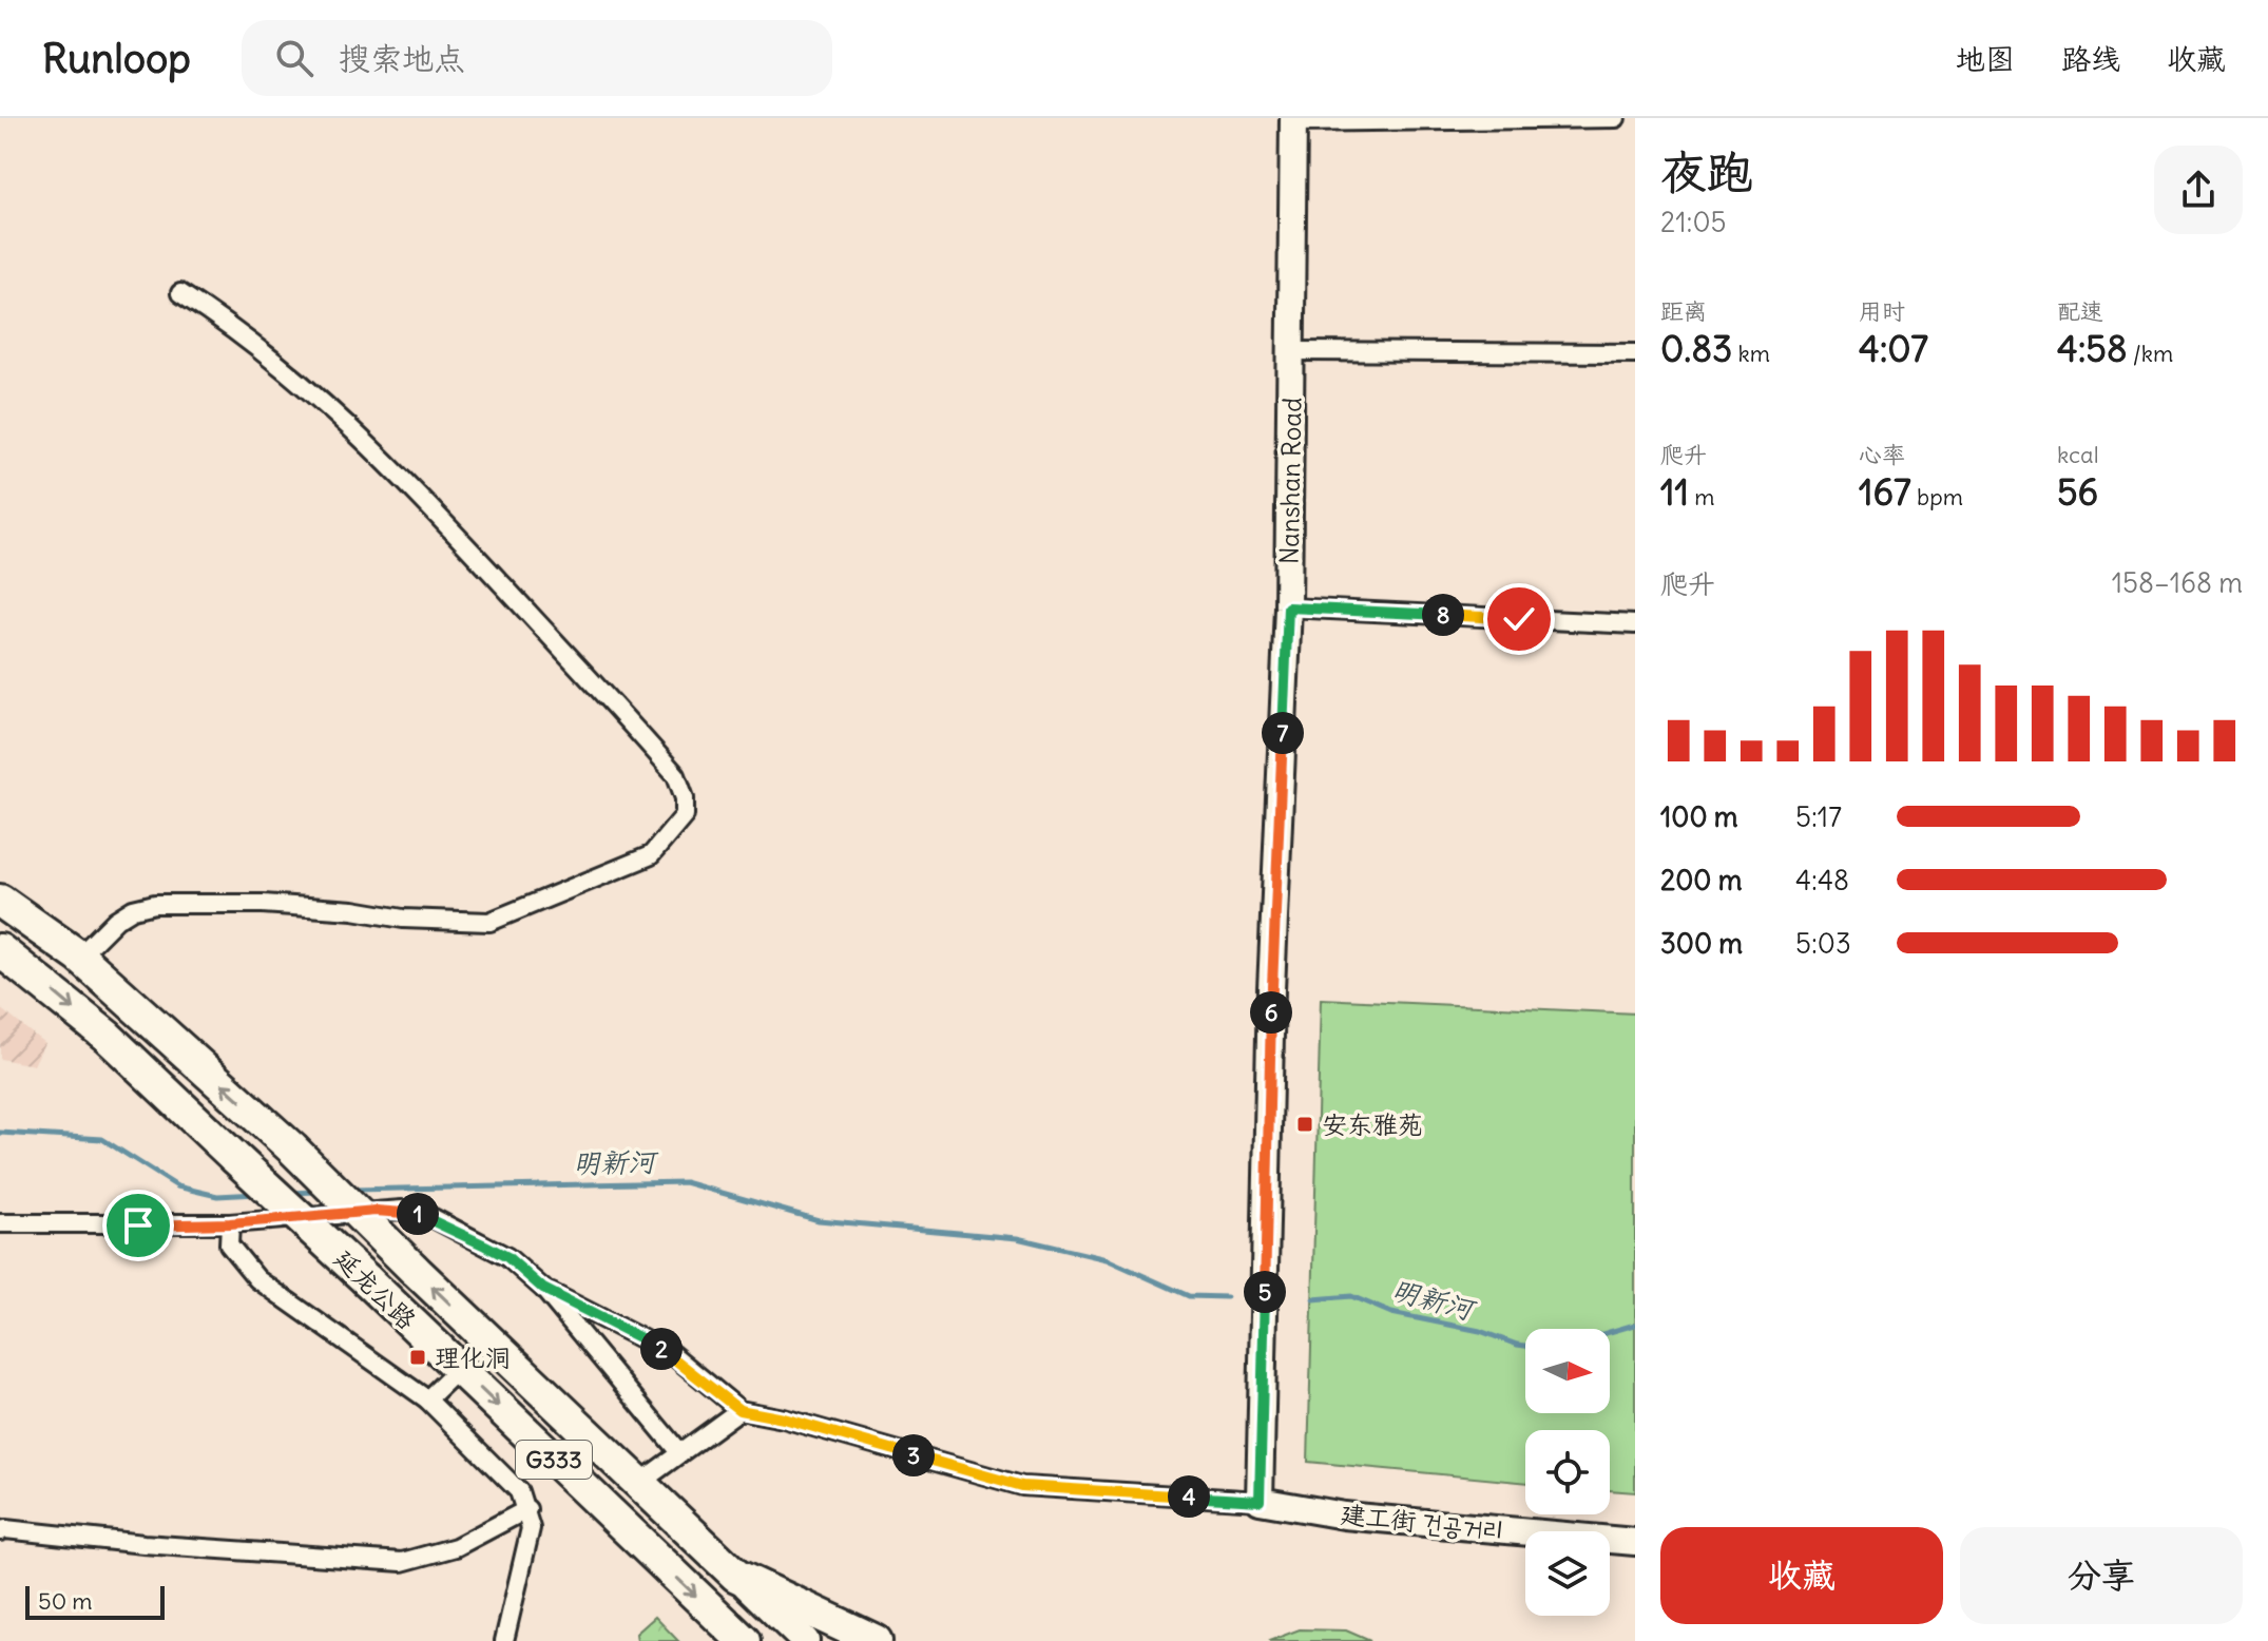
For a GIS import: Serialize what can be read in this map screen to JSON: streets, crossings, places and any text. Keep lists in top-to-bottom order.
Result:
{
  "streets": {
    "highway": ["延龙公路", "G333"],
    "street": ["Nanshan Road", "建工街 건공거리"]
  },
  "crossings": [
    ["Nanshan Road", "建工街 건공거리"],
    ["延龙公路", "G333"]
  ],
  "water": ["明新河"],
  "places": {
    "transit": ["安东雅苑", "理化洞"]
  },
  "scale_bar": "50 m",
  "north": "right",
  "page": {
    "header": "Runloop",
    "search": "搜索地点",
    "nav": ["地图", "路线", "收藏"],
    "heading": ["夜跑", "21:05"],
    "stats": [
      ["距离", "0.83 km"],
      ["用时", "4:07"],
      ["配速", "4:58 /km"],
      ["爬升", "11 m"],
      ["心率", "167 bpm"],
      ["kcal", "56"]
    ],
    "chart": ["爬升", "158–168 m"],
    "pins": [
      "8",
      "7",
      "6",
      "1",
      "5",
      "2",
      "3",
      "4"
    ],
    "list": [
      {
        "name": "100 m",
        "note": "5:17"
      },
      {
        "name": "200 m",
        "note": "4:48"
      },
      {
        "name": "300 m",
        "note": "5:03"
      }
    ],
    "buttons": ["收藏", "分享"],
    "scale": "50 m"
  }
}
